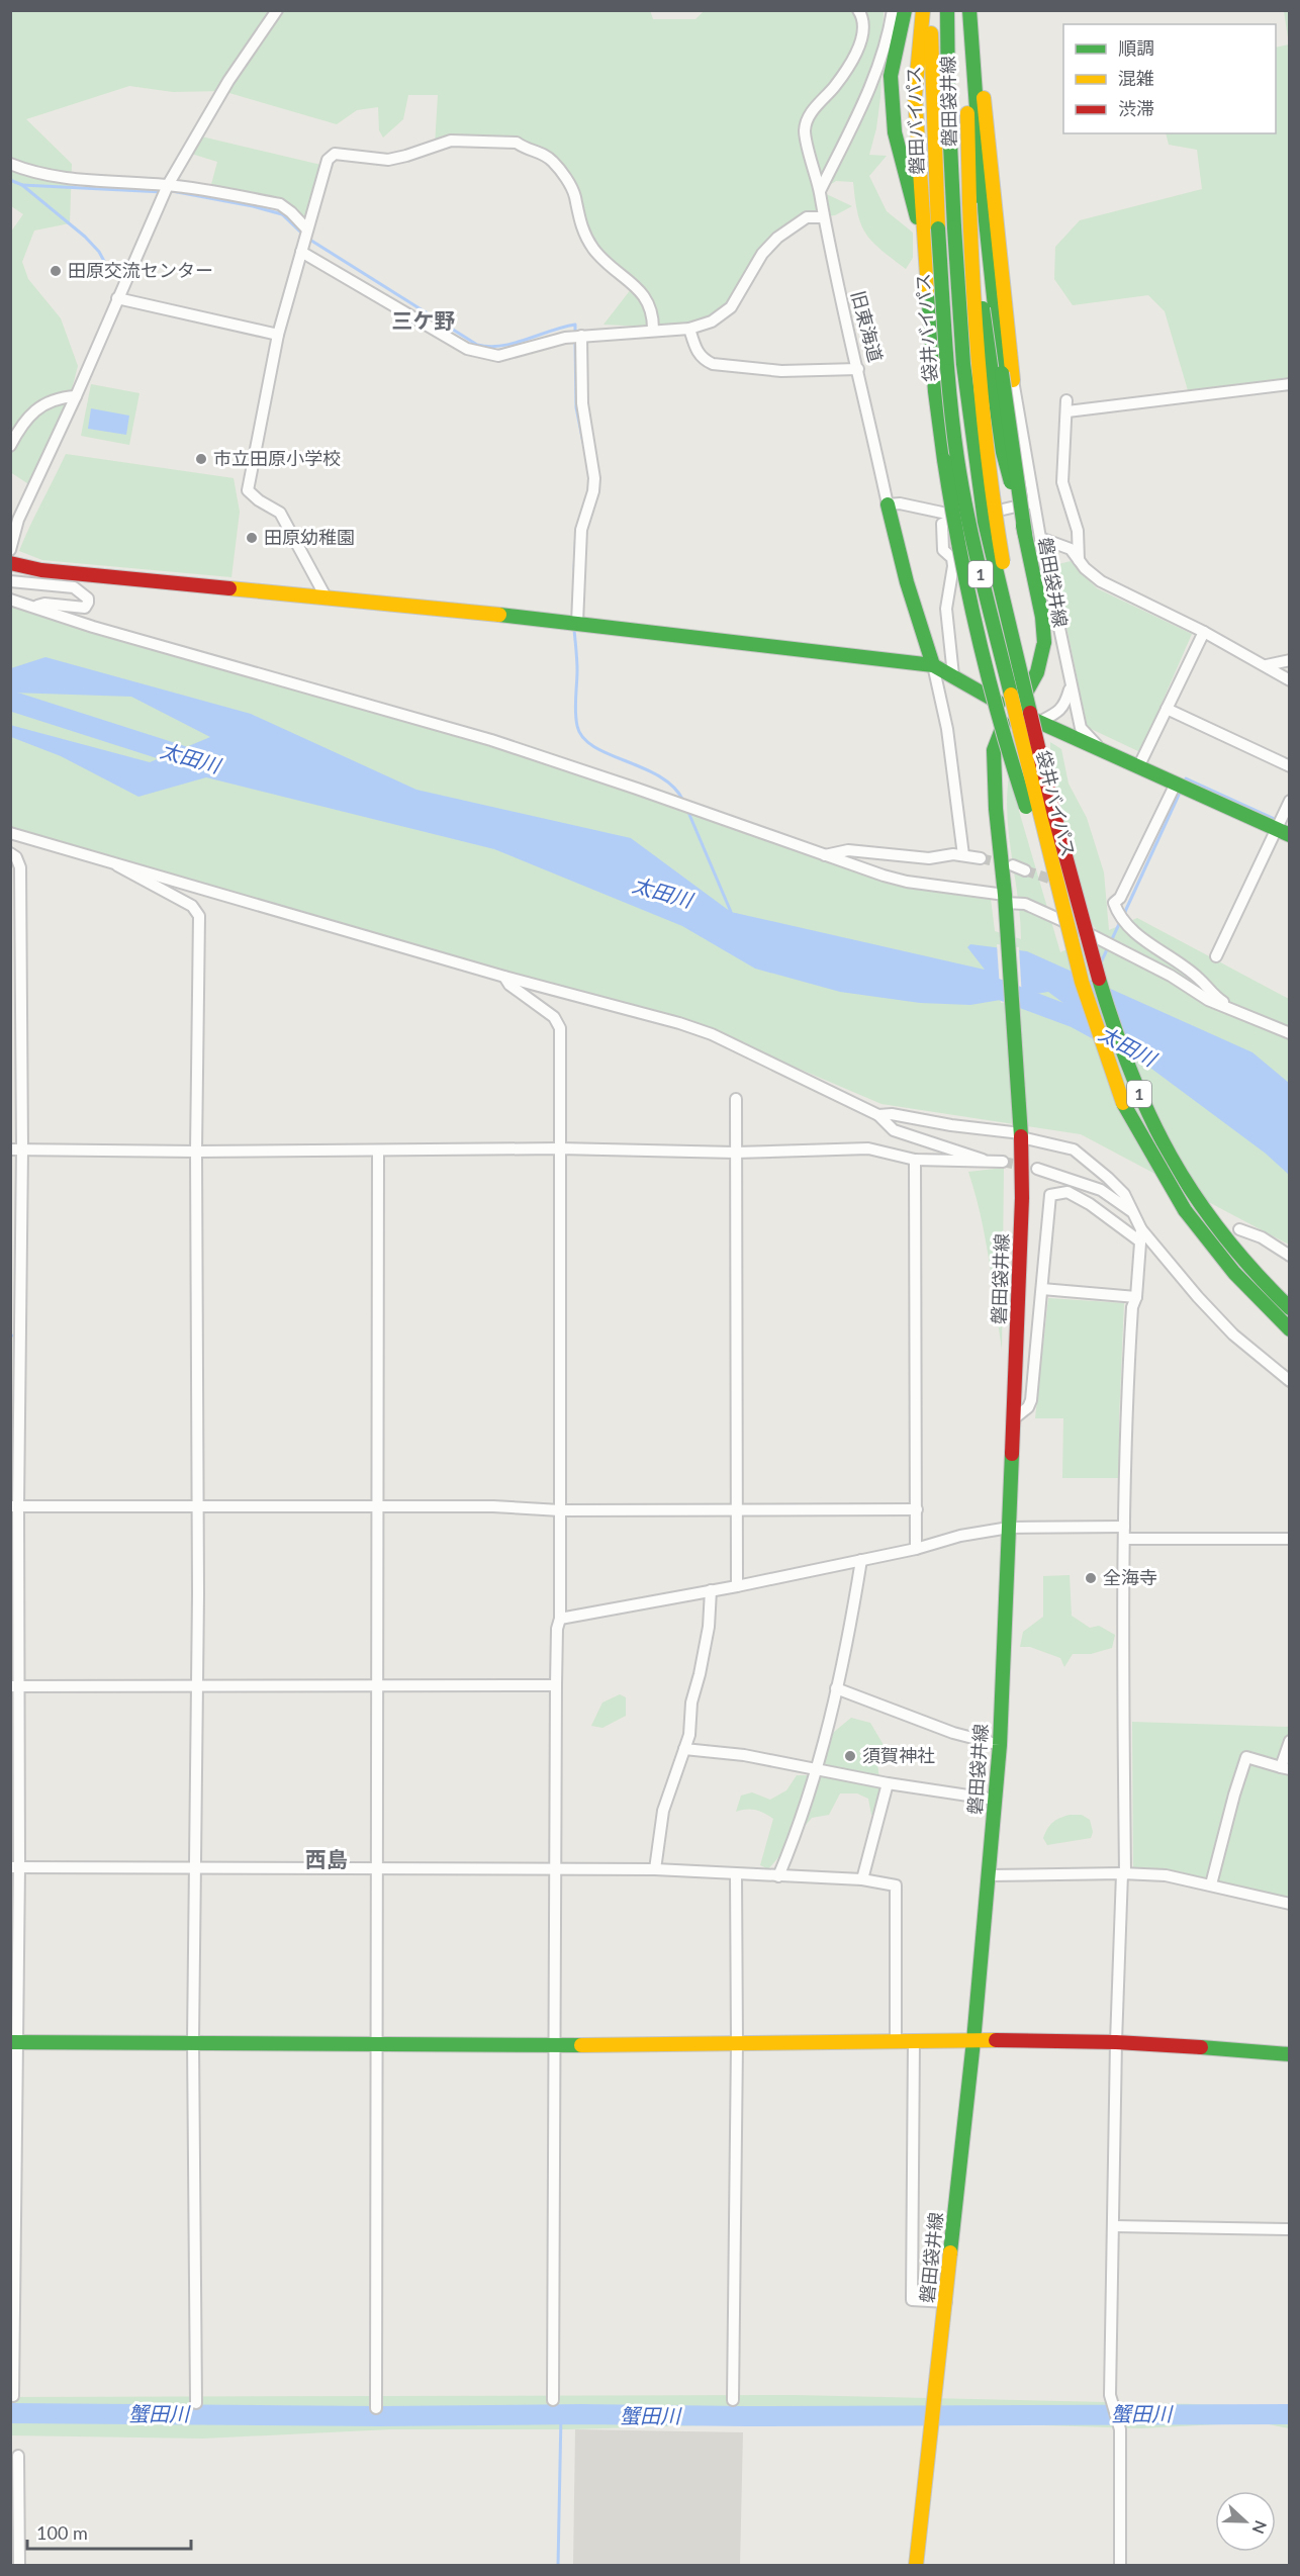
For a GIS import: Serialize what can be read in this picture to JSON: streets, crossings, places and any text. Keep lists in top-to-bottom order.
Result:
{
  "streets": {
    "main road": [
      "磐田袋井線",
      "磐田バイパス",
      "旧東海道",
      "袋井バイパス",
      "1"
    ]
  },
  "crossings": [
    ["磐田バイパス", "袋井バイパス"],
    ["袋井バイパス", "1"]
  ],
  "districts": ["三ケ野", "西島"],
  "water": ["太田川", "蟹田川"],
  "places": [
    "田原交流センター",
    "市立田原小学校",
    "田原幼稚園",
    "全海寺",
    "須賀神社"
  ],
  "legend": ["順調", "混雑", "渋滞"],
  "scale_bar": "100 m",
  "north": "right"
}
